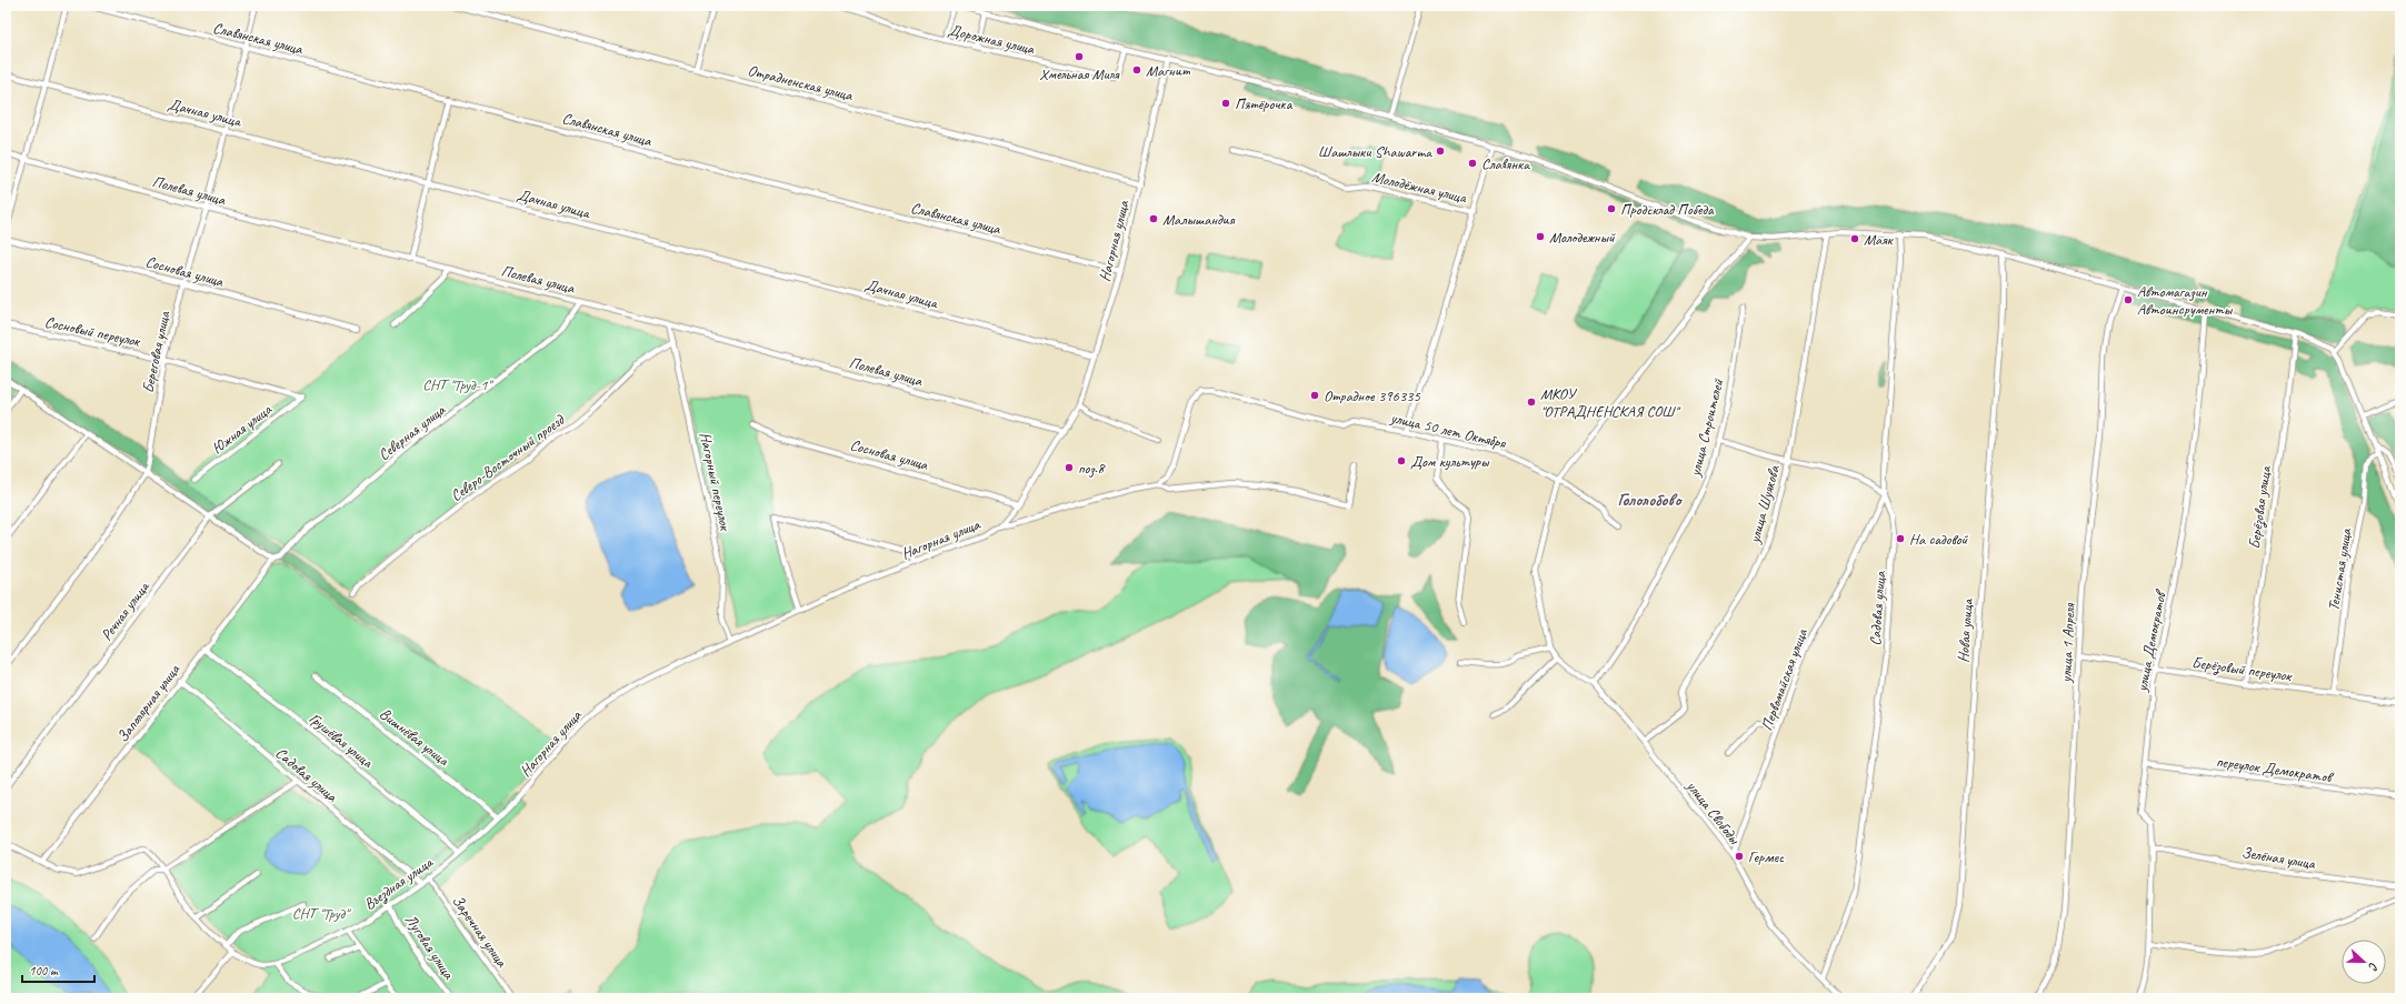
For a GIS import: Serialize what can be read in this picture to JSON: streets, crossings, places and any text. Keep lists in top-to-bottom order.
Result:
{
  "streets": {
    "street": [
      "Славянская улица",
      "Дорожная улица",
      "Отрадненская улица",
      "Дачная улица",
      "Молодёжная улица",
      "Полевая улица",
      "Нагорная улица",
      "Сосновая улица",
      "Сосновый переулок",
      "Береговая улица",
      "улица Строителей",
      "Южная улица",
      "улица 50 лет Октября",
      "Северная улица",
      "Северо-Восточный проезд",
      "Нагорный переулок",
      "улица Шуякова",
      "Берёзовая улица",
      "Тенистая улица",
      "Садовая улица",
      "Речная улица",
      "Новая улица",
      "улица Демократов",
      "улица 1 Апреля",
      "Берёзовый переулок",
      "Первомайская улица",
      "Заполярная улица",
      "Вишнёвая улица",
      "Грушёвая улица",
      "переулок Демократов",
      "улица Свободы",
      "Зелёная улица",
      "Въездная улица",
      "Заречная улица",
      "Луговая улица"
    ]
  },
  "crossings": [
    ["Славянская улица", "Нагорная улица"],
    ["Славянская улица", "Береговая улица"],
    ["Отрадненская улица", "Нагорная улица"],
    ["Дачная улица", "Нагорная улица"],
    ["Дачная улица", "Береговая улица"],
    ["Молодёжная улица", "улица 50 лет Октября"],
    ["Полевая улица", "Нагорная улица"],
    ["Полевая улица", "Береговая улица"],
    ["Полевая улица", "Северная улица"],
    ["Полевая улица", "Нагорный переулок"],
    ["Нагорная улица", "Сосновая улица"],
    ["Нагорная улица", "Нагорный переулок"],
    ["Нагорная улица", "Въездная улица"],
    ["Сосновая улица", "Береговая улица"],
    ["Сосновый переулок", "Береговая улица"],
    ["Сосновый переулок", "Южная улица"],
    ["улица Строителей", "улица Свободы"],
    ["Северная улица", "Заполярная улица"],
    ["Северо-Восточный проезд", "Нагорный переулок"],
    ["улица Шуякова", "улица Свободы"],
    ["Берёзовая улица", "Берёзовый переулок"],
    ["Тенистая улица", "Берёзовый переулок"],
    ["Садовая улица", "Первомайская улица"],
    ["Садовая улица", "Заполярная улица"],
    ["Садовая улица", "улица Свободы"],
    ["Садовая улица", "Въездная улица"],
    ["улица Демократов", "Берёзовый переулок"],
    ["улица Демократов", "переулок Демократов"],
    ["улица Демократов", "Зелёная улица"],
    ["улица 1 Апреля", "Берёзовый переулок"],
    ["Первомайская улица", "улица Свободы"],
    ["Заполярная улица", "Грушёвая улица"],
    ["Заполярная улица", "Въездная улица"],
    ["Вишнёвая улица", "Въездная улица"],
    ["Грушёвая улица", "Въездная улица"],
    ["Въездная улица", "Заречная улица"],
    ["Въездная улица", "Луговая улица"]
  ],
  "districts": ["Гололобово"],
  "parks": ["СНТ \"Труд-1\"", "СНТ \"Труд\""],
  "places": [
    "Хмельная Миля",
    "Магнит",
    "Пятёрочка",
    "Шашлыки Shawarma",
    "Славянка",
    "Продсклад Победа",
    "Малышандия",
    "Молодежный",
    "Маяк",
    "Автомагазин Автоинсрументы",
    "Отрадное 396335",
    "МКОУ \"ОТРАДНЕНСКАЯ СОШ\"",
    "Дом культуры",
    "поз.8",
    "На садовой",
    "Гермес"
  ],
  "scale_bar": "100 m",
  "north": "right"
}
